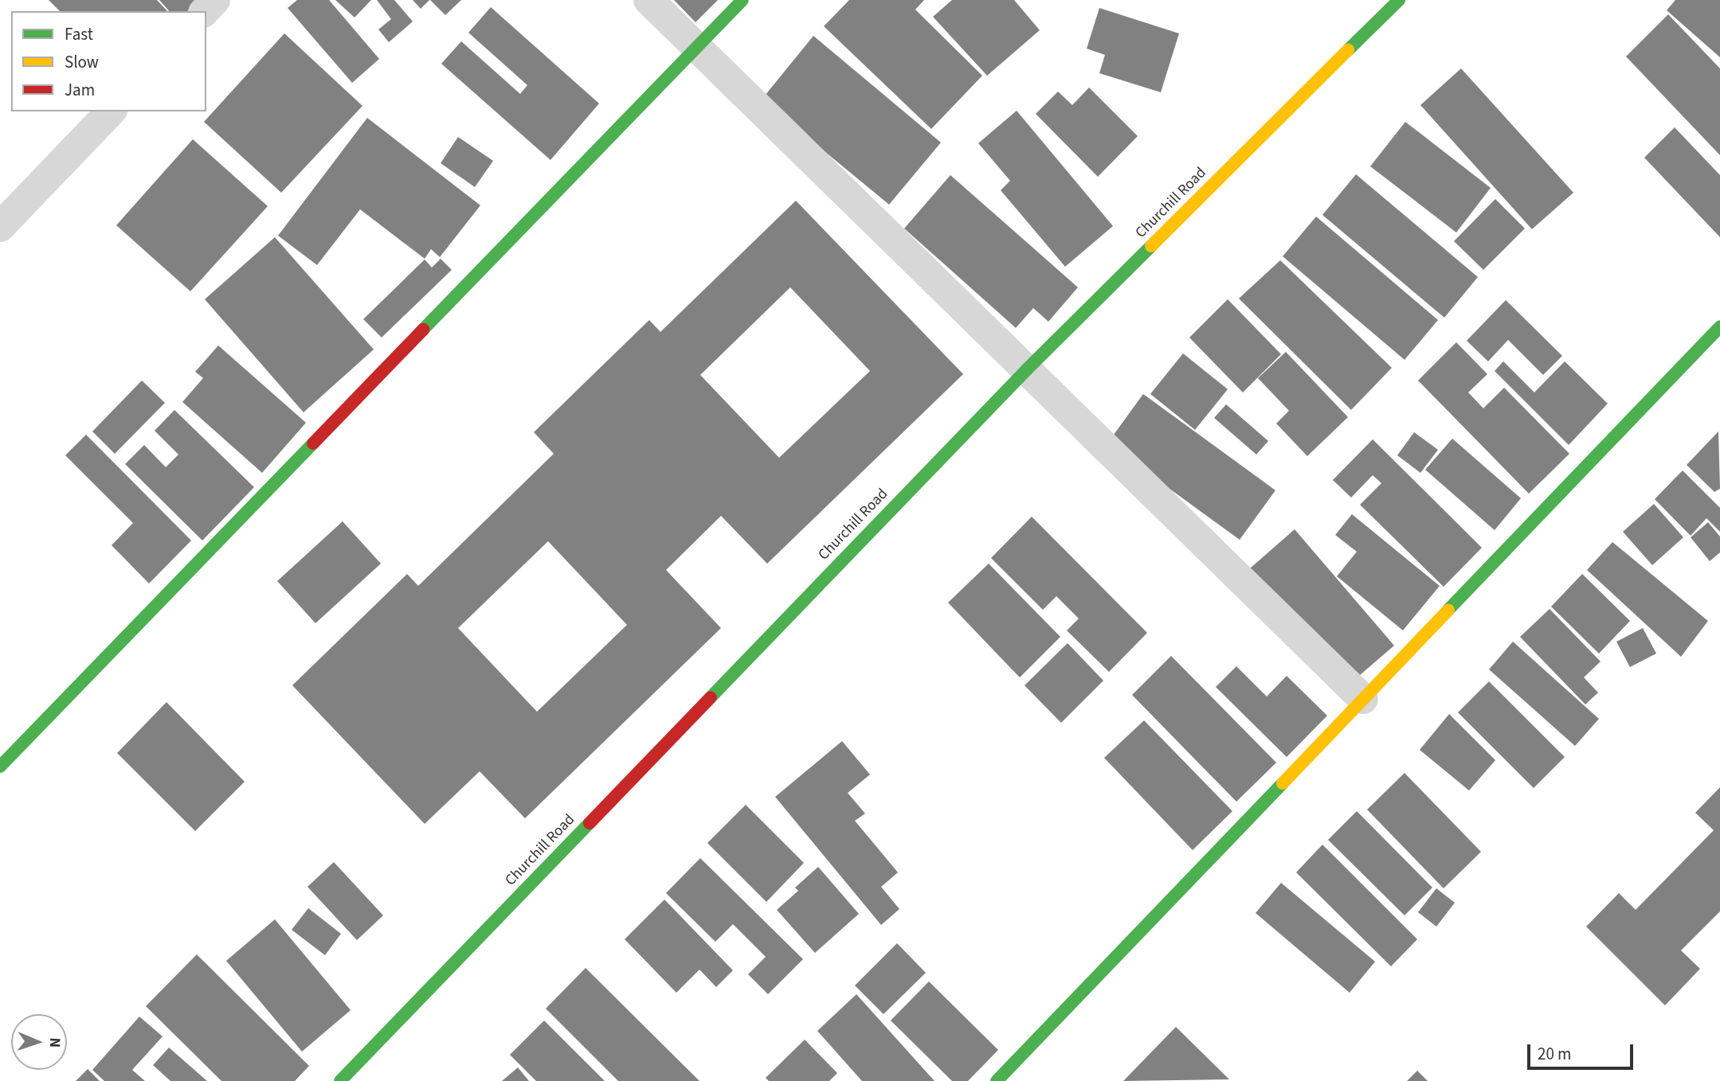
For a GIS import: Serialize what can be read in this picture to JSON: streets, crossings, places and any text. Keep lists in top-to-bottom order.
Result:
{
  "streets": {
    "street": ["Churchill Road"]
  },
  "legend": ["Fast", "Slow", "Jam"],
  "scale_bar": "20 m",
  "north": "right"
}
